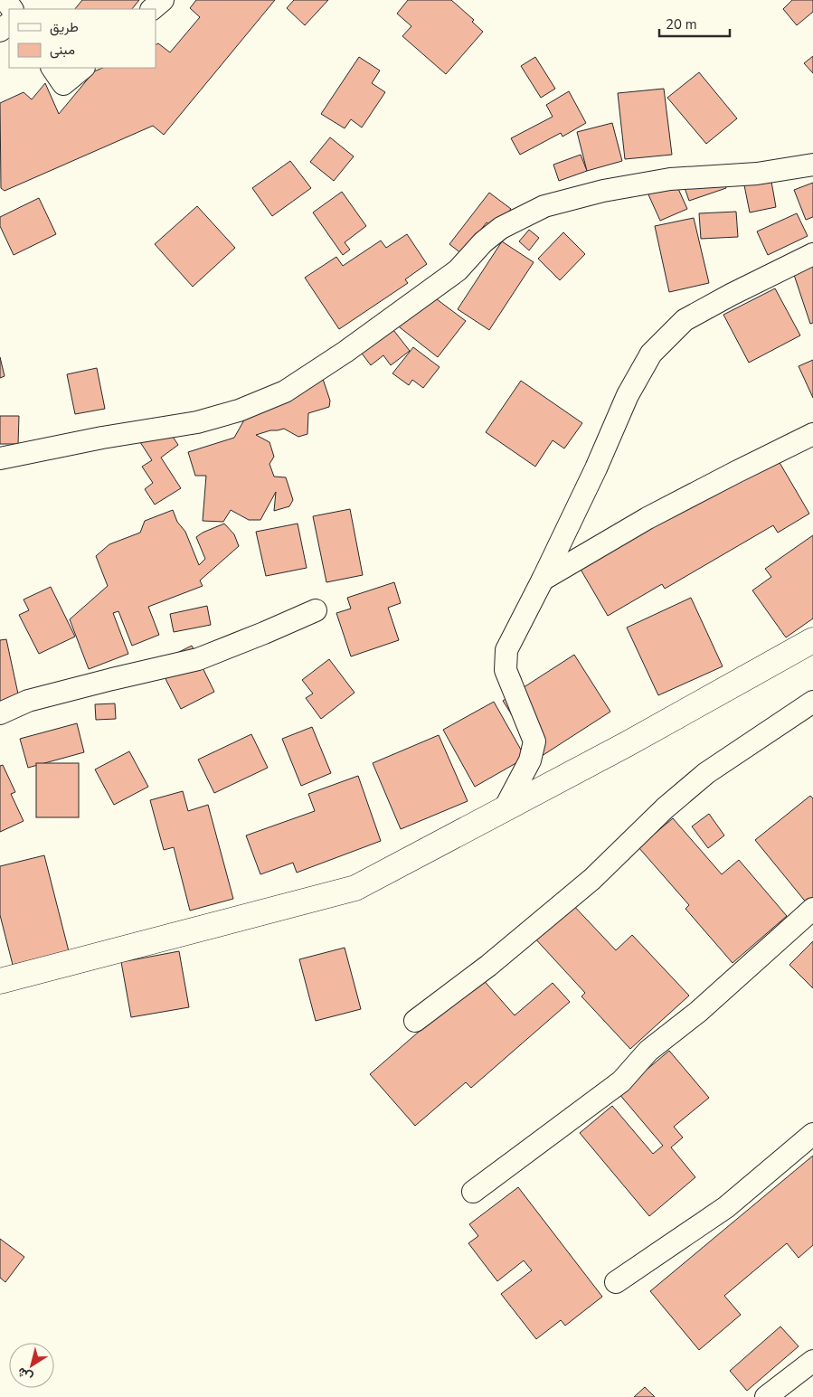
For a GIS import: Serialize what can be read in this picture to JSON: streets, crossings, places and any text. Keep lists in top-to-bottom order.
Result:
{
  "legend": ["طريق", "مبنى"],
  "scale_bar": "20 m",
  "north": "bottom left"
}
